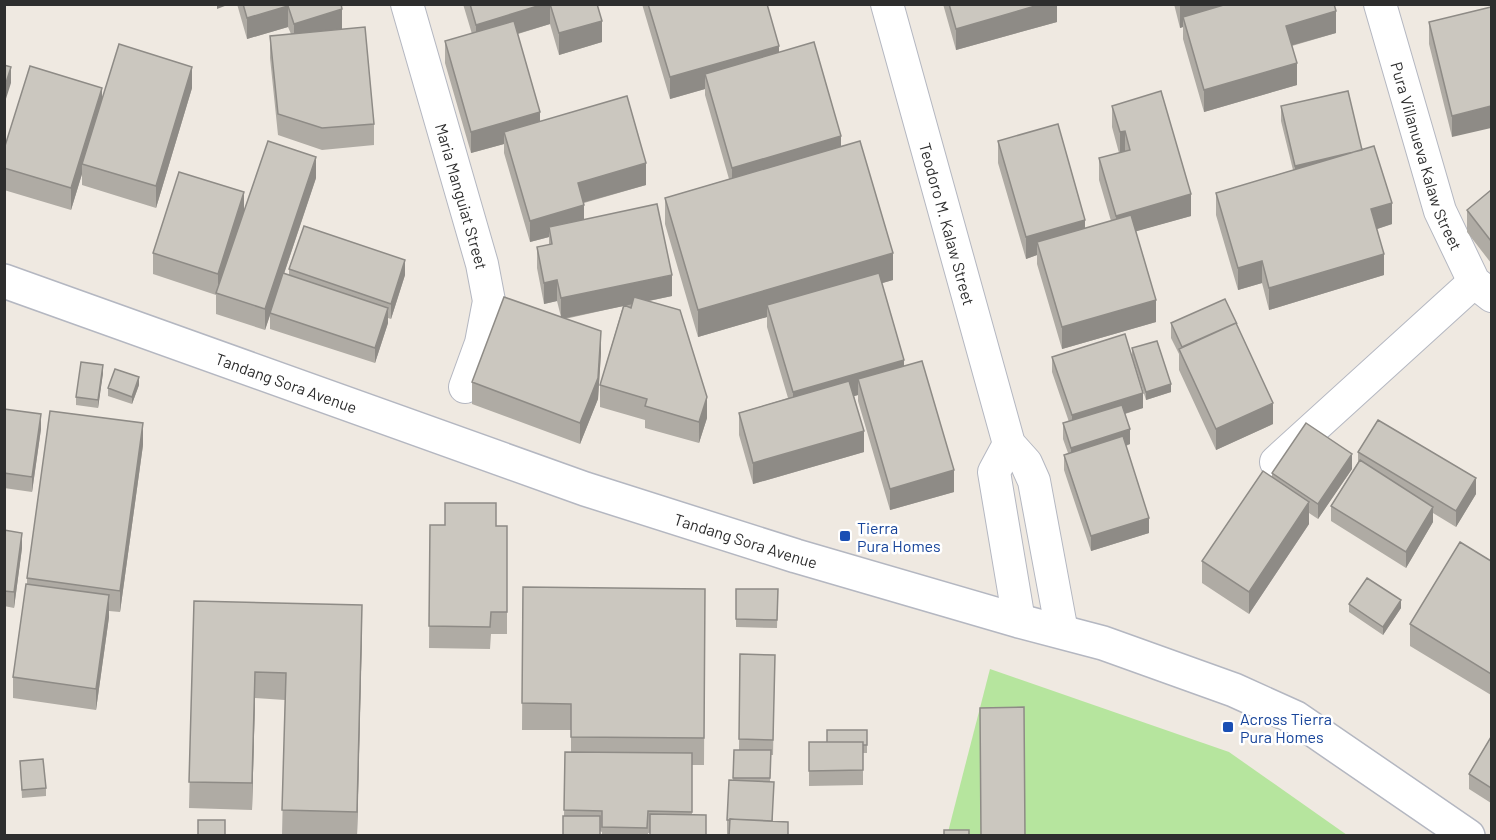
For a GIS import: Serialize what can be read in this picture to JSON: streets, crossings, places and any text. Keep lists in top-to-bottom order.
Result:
{
  "streets": {
    "main road": ["Tandang Sora Avenue"],
    "street": ["Pura Villanueva Kalaw Street", "Maria Manguiat Street", "Teodoro M. Kalaw Street"]
  },
  "crossings": [
    ["Teodoro M. Kalaw Street", "Tandang Sora Avenue"]
  ],
  "places": {
    "transit": ["Tierra Pura Homes", "Across Tierra Pura Homes"]
  }
}
